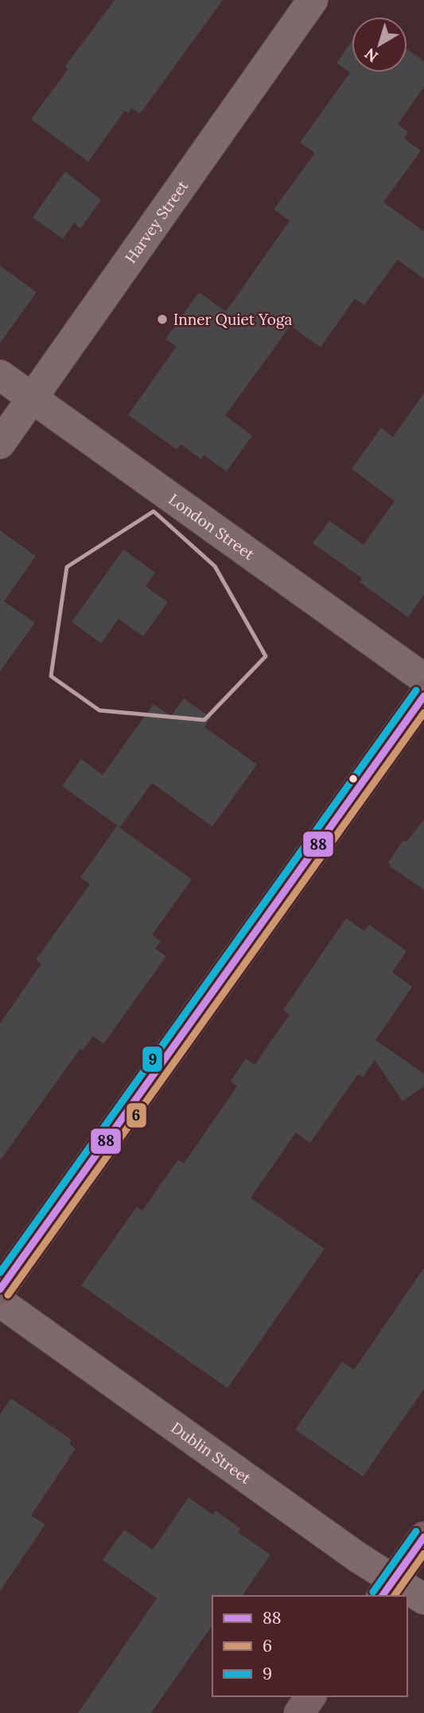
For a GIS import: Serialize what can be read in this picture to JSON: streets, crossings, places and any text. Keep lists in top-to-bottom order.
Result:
{
  "streets": {
    "street": ["Harvey Street", "London Street", "Dublin Street"]
  },
  "crossings": [
    ["Harvey Street", "London Street"]
  ],
  "places": ["Inner Quiet Yoga"],
  "lines": ["transit line 9", "transit line 88", "transit line 6"],
  "legend": ["88", "6", "9"],
  "north": "bottom left"
}
